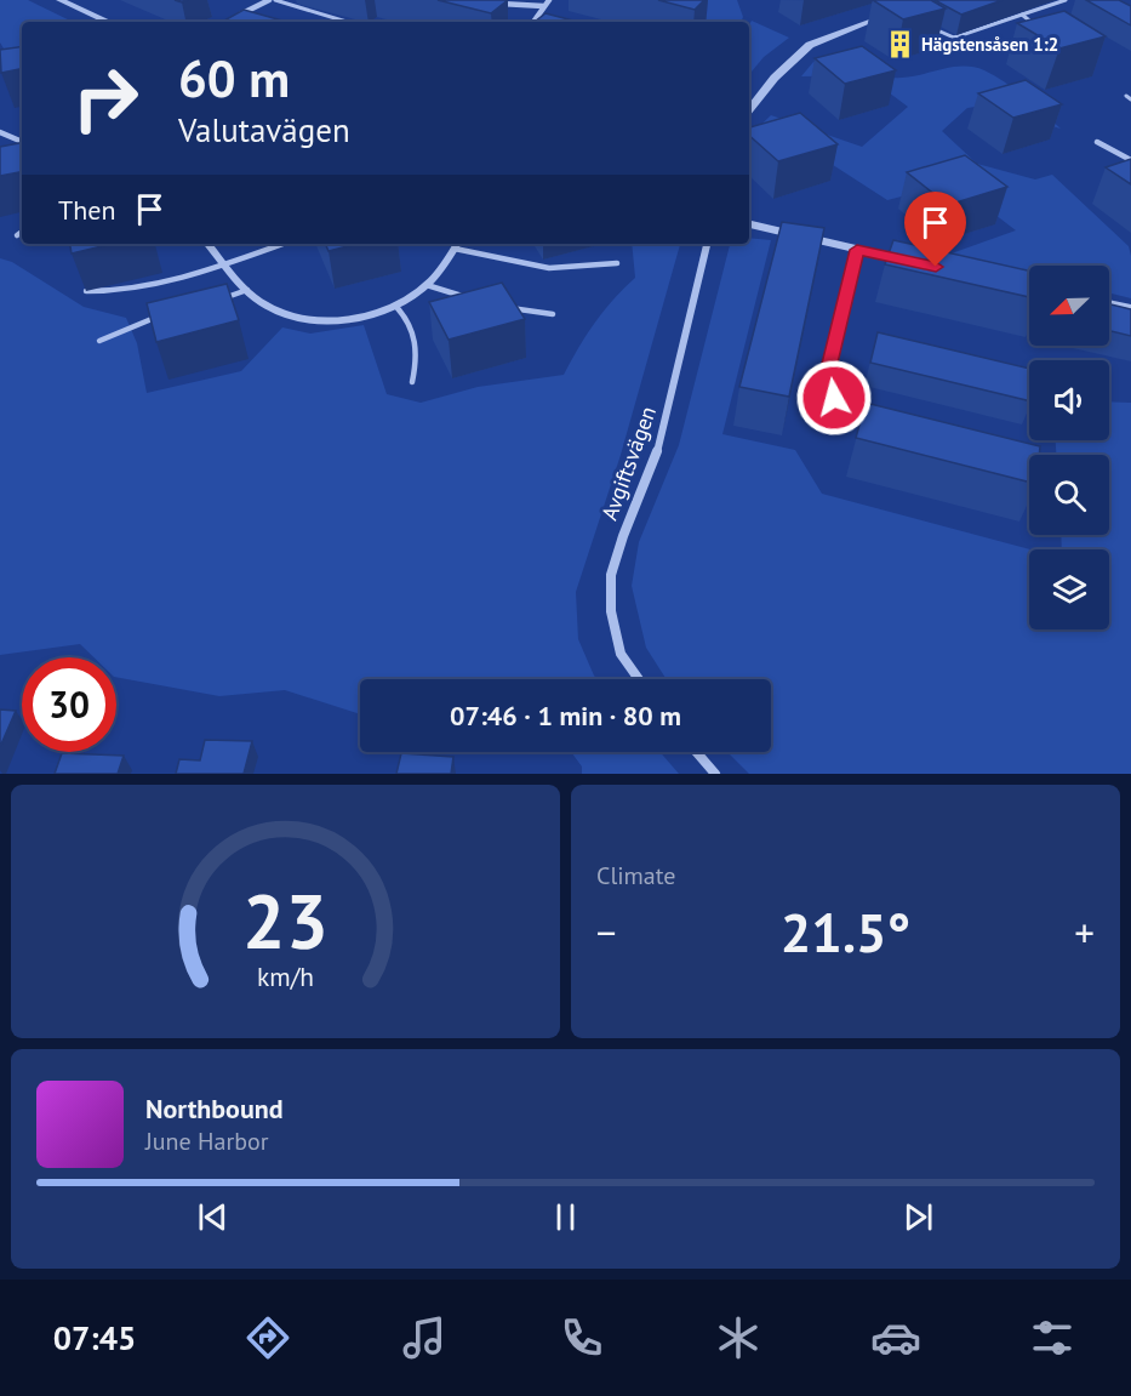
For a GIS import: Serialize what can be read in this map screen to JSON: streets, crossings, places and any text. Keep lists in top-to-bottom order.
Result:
{
  "streets": {
    "street": ["Avgiftsvägen"]
  },
  "places": {
    "building": ["Hägstensåsen 1:2"]
  },
  "north": "bottom left",
  "page": {
    "turn": ["60 m", "Valutavägen"],
    "then": "Then",
    "limit": "30",
    "trip": "07:46 · 1 min · 80 m",
    "tile": "Climate",
    "heat": ["−", "21.5°", "+"],
    "song": ["Northbound", "June Harbor"],
    "tabs": "07:45",
    "gauge": ["23", "km/h"]
  }
}
